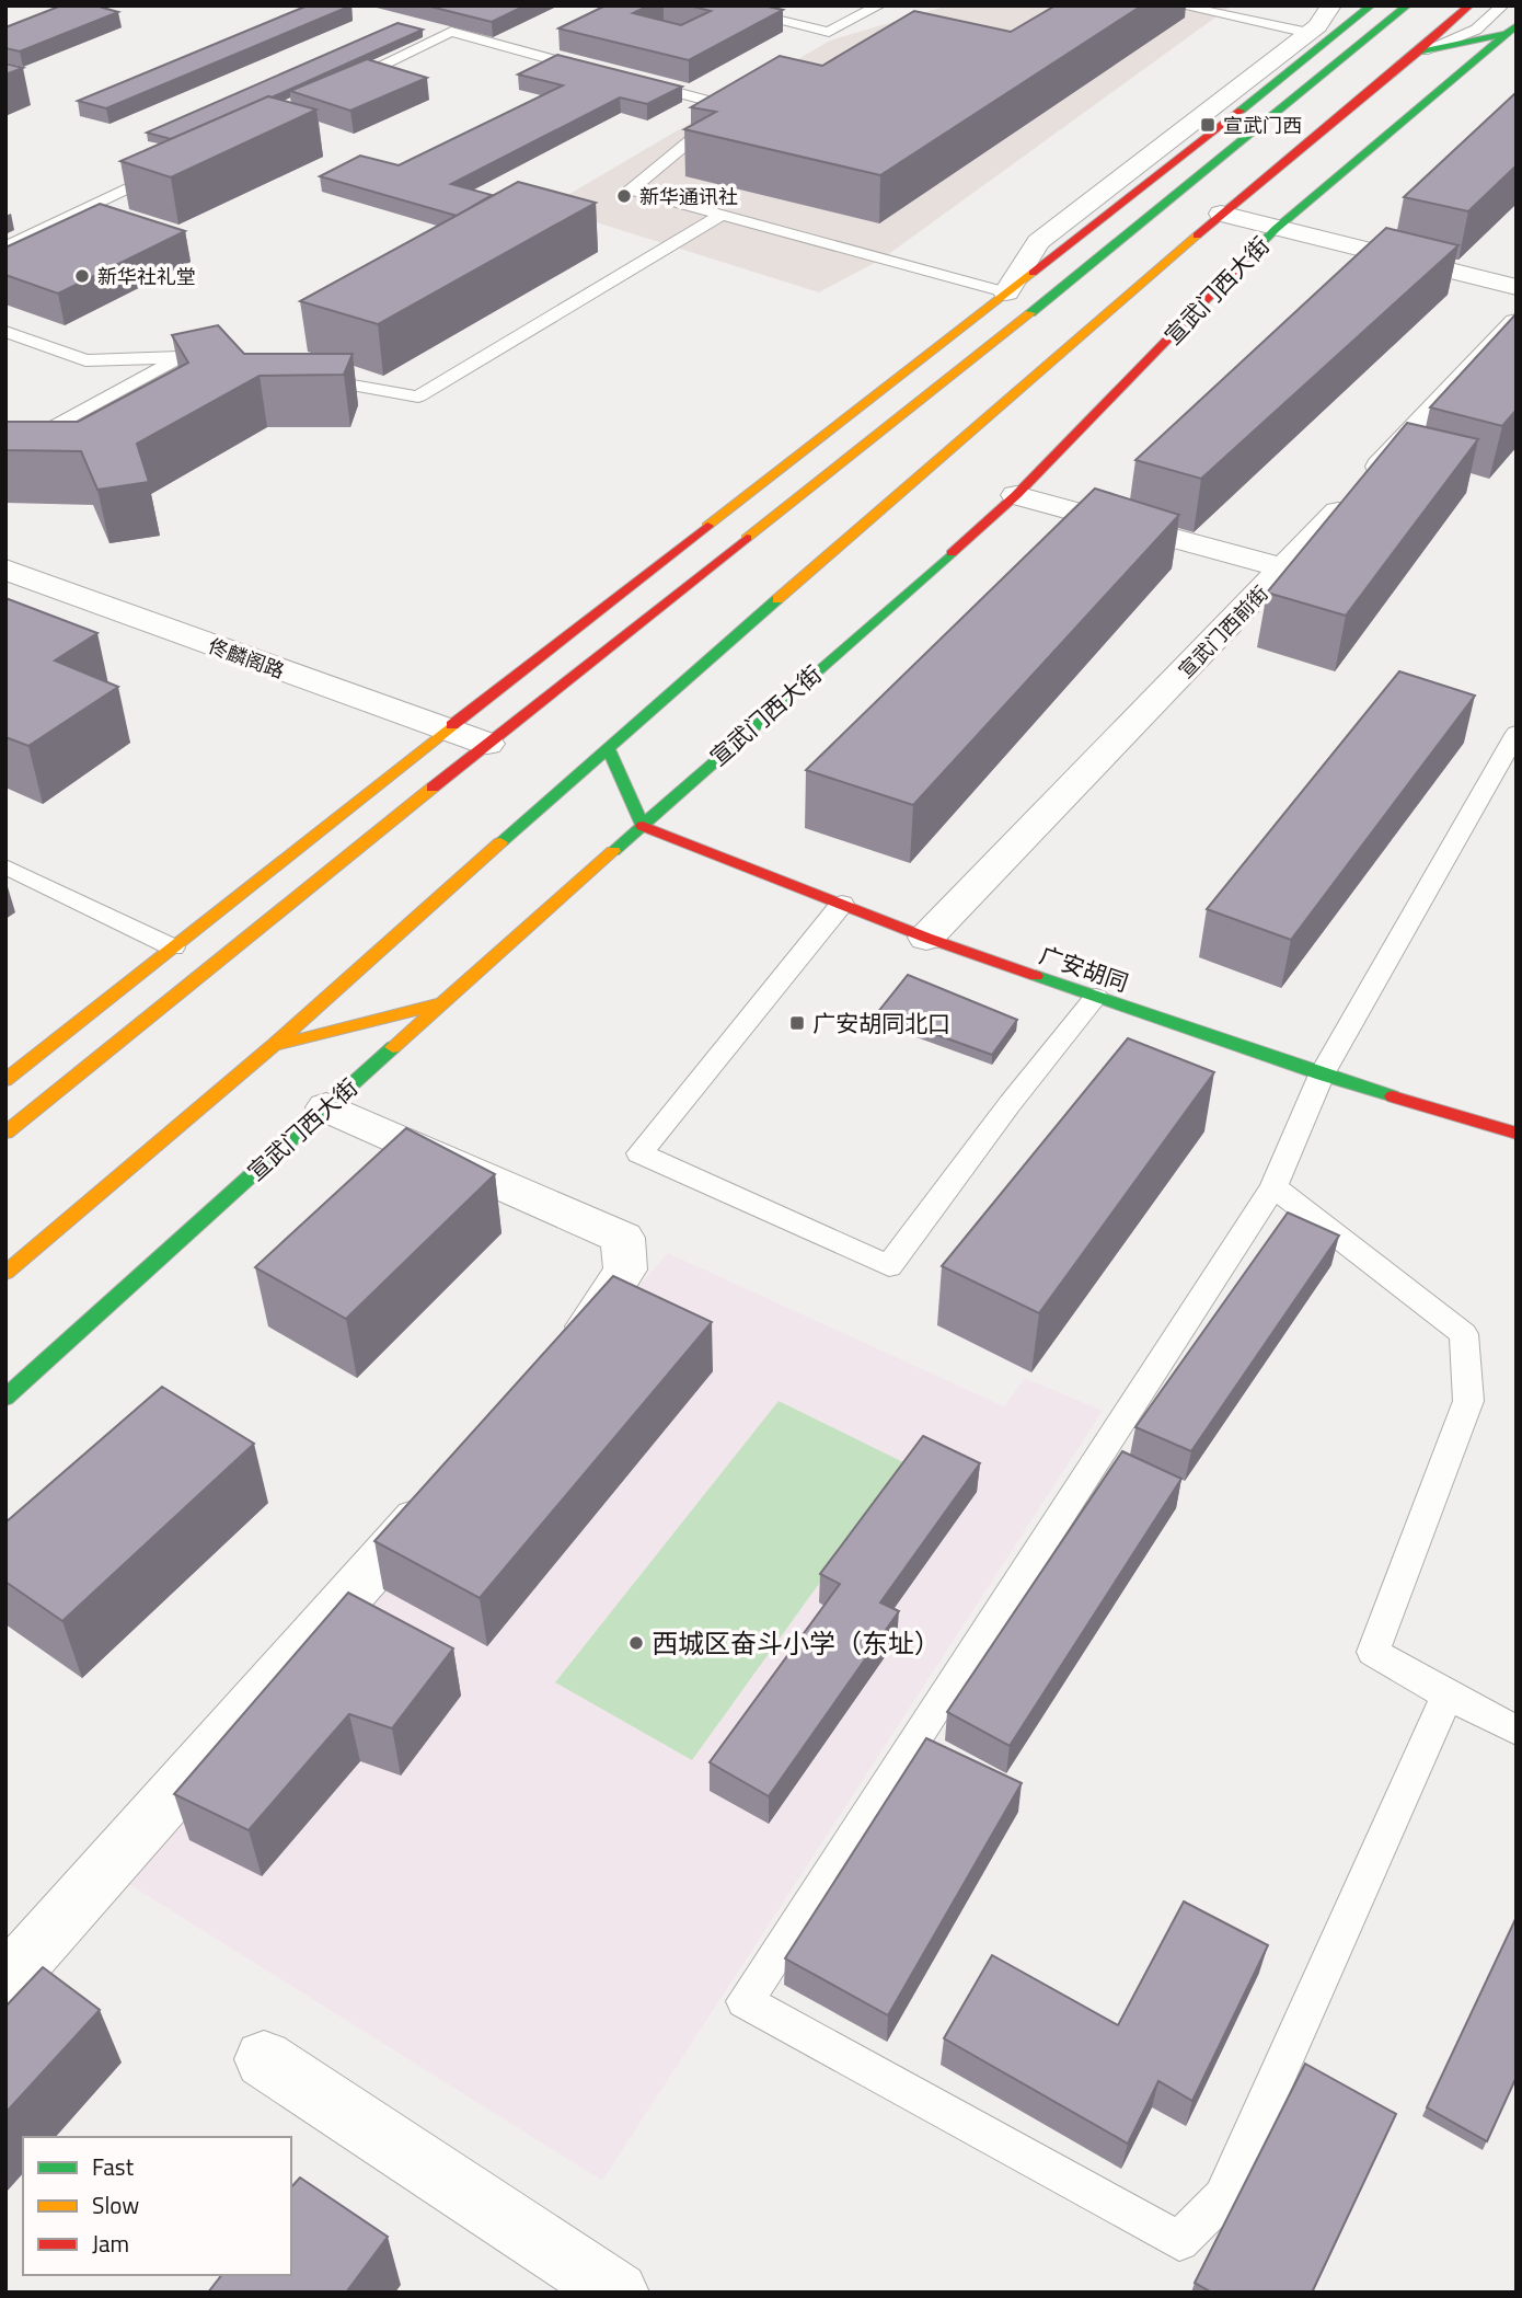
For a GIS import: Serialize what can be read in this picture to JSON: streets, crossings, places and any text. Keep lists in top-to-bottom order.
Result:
{
  "streets": {
    "street": [
      "宣武门西大街",
      "宣武门西前街",
      "佟麟阁路",
      "广安胡同"
    ]
  },
  "crossings": [
    ["宣武门西大街", "广安胡同"],
    ["宣武门西前街", "广安胡同"]
  ],
  "places": {
    "transit": ["宣武门西", "广安胡同北口"],
    "other": ["新华通讯社", "新华社礼堂", "西城区奋斗小学（东址）"]
  },
  "legend": ["Fast", "Slow", "Jam"]
}
